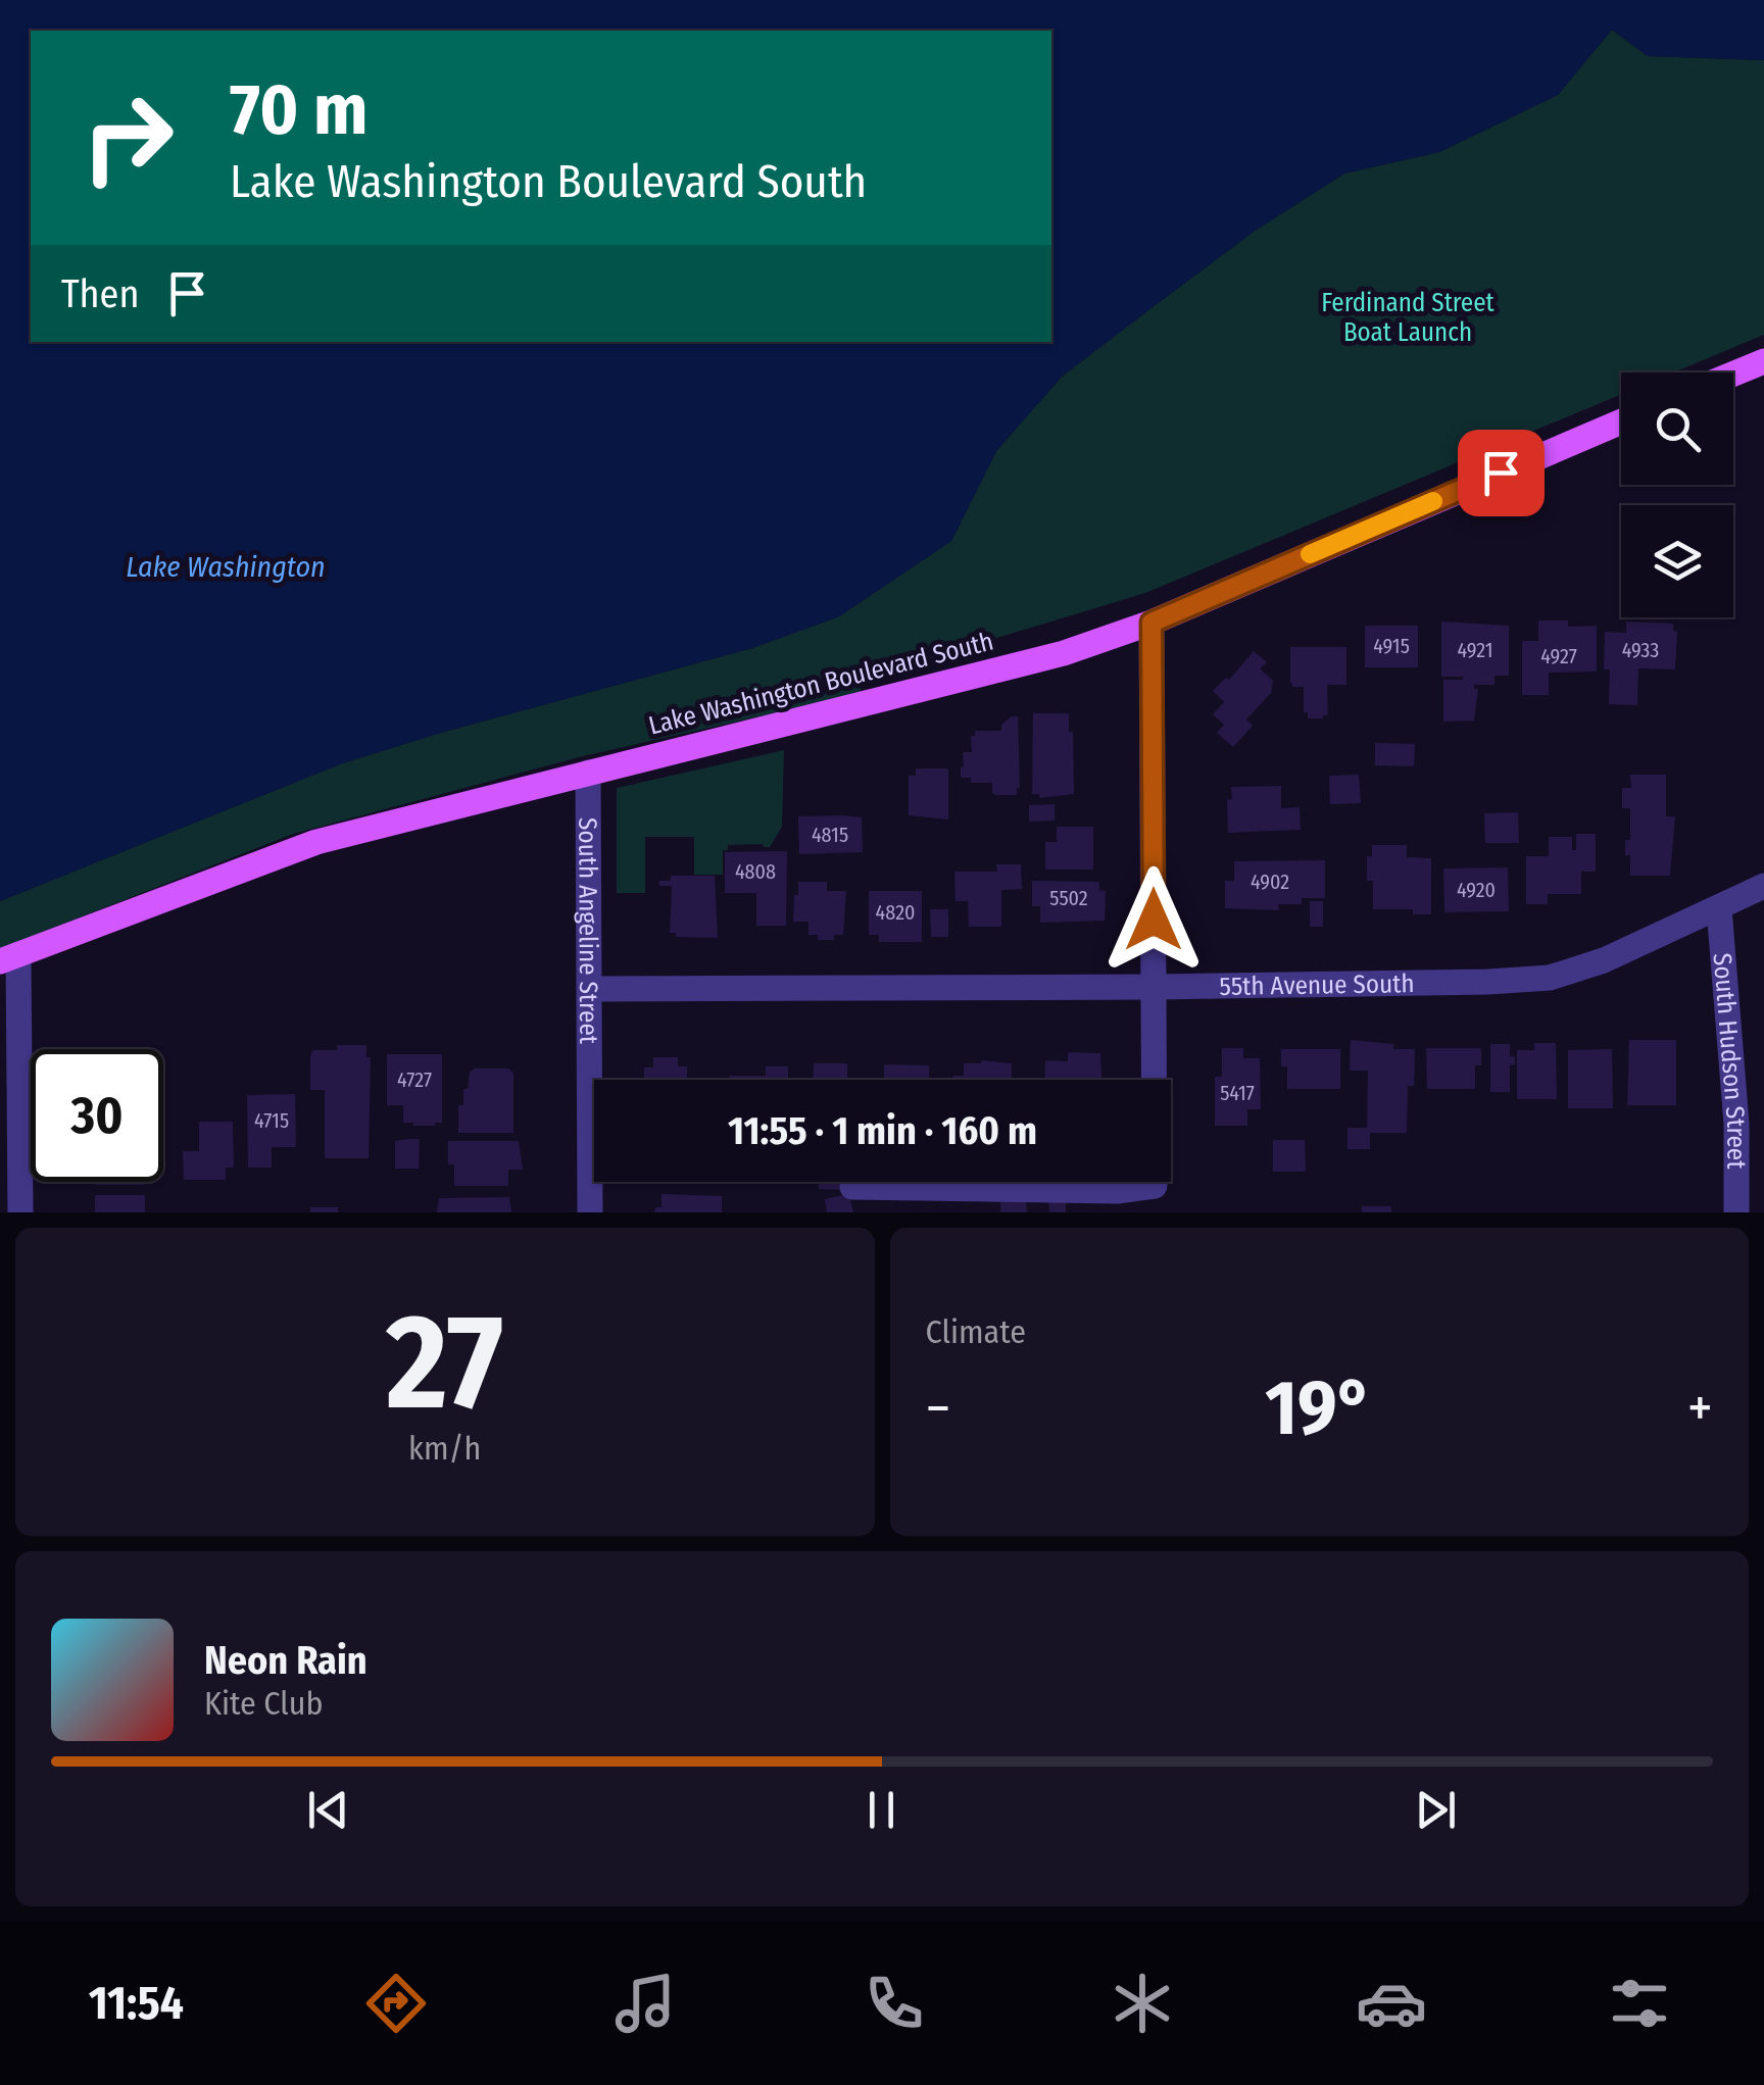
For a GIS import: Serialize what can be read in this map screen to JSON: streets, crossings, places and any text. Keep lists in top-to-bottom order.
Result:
{
  "streets": {
    "main road": ["Lake Washington Boulevard South"],
    "street": ["South Angeline Street", "55th Avenue South", "South Hudson Street"]
  },
  "crossings": [
    ["Lake Washington Boulevard South", "South Angeline Street"],
    ["South Angeline Street", "55th Avenue South"],
    ["55th Avenue South", "South Hudson Street"]
  ],
  "water": ["Lake Washington"],
  "parks": ["Ferdinand Street Boat Launch"],
  "house_numbers": [
    "4915",
    "4921",
    "4933",
    "4927",
    "4815",
    "4808",
    "4902",
    "4920",
    "5502",
    "4820",
    "4727",
    "5417",
    "4715"
  ],
  "page": {
    "turn": ["70 m", "Lake Washington Boulevard South"],
    "then": "Then",
    "limit": "30",
    "trip": "11:55 · 1 min · 160 m",
    "tile": [
      ["27", "km/h"],
      "Climate"
    ],
    "heat": ["−", "19°", "+"],
    "song": ["Neon Rain", "Kite Club"],
    "tabs": "11:54"
  }
}
